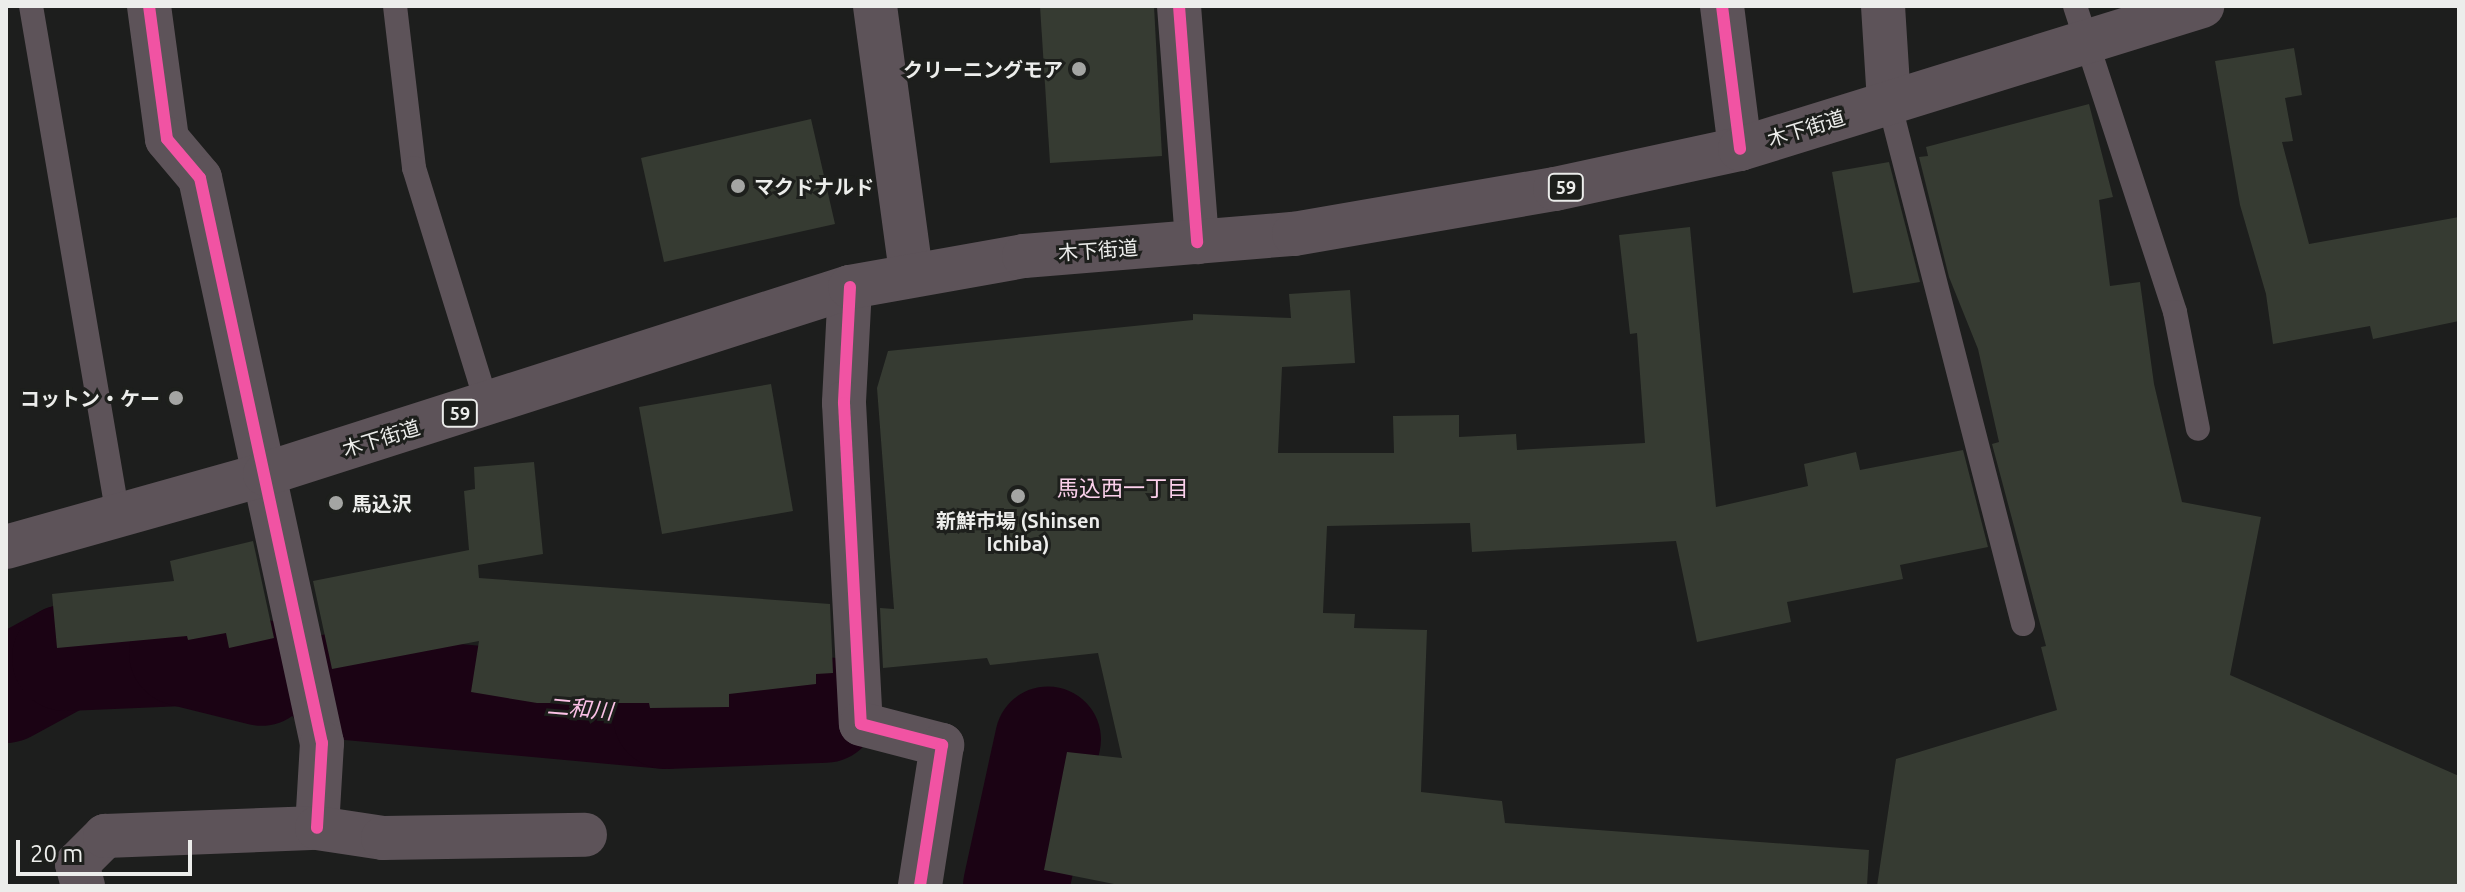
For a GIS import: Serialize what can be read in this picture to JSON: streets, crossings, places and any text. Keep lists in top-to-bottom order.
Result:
{
  "streets": {
    "street": ["木下街道", "59"]
  },
  "districts": ["馬込西一丁目"],
  "water": ["二和川"],
  "places": [
    "クリーニングモア",
    "マクドナルド",
    "コットン・ケー",
    "新鮮市場 (Shinsen Ichiba)",
    "馬込沢"
  ],
  "scale_bar": "20 m"
}
